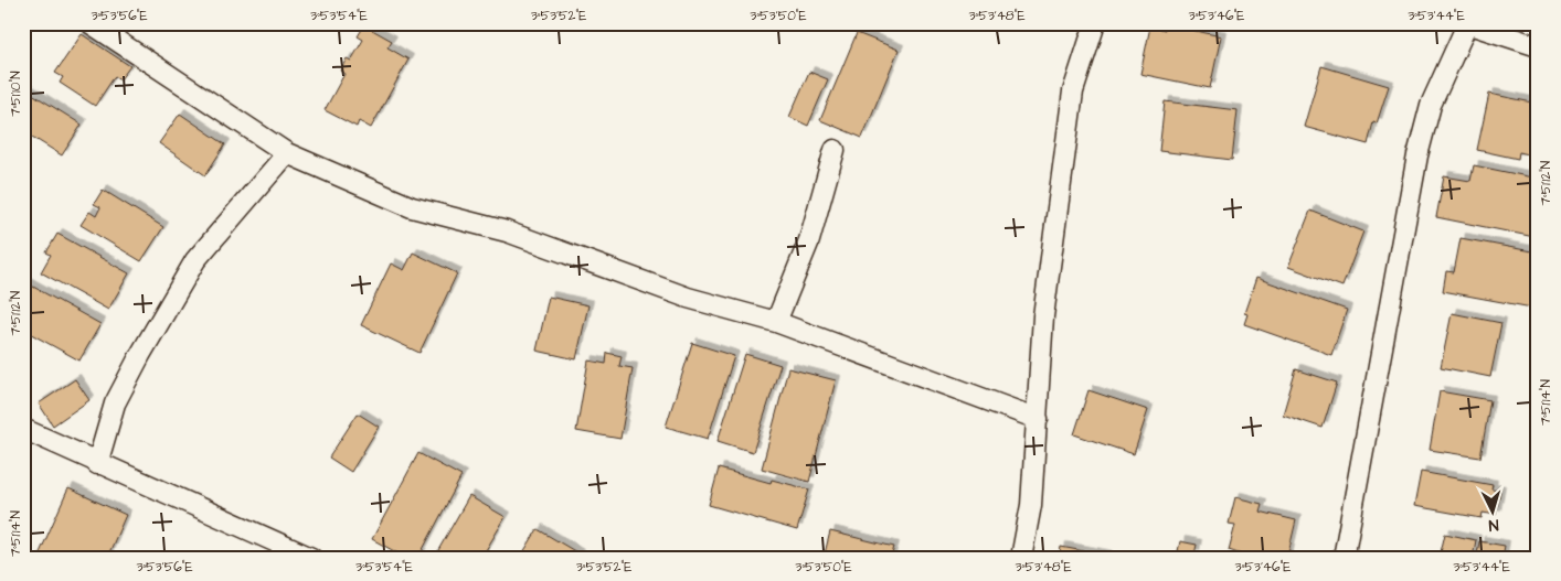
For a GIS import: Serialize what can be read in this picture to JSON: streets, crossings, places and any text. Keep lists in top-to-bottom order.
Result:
{
  "north": "bottom",
  "coordinates": [
    "3°53'56\"E",
    "3°53'54\"E",
    "3°53'52\"E",
    "3°53'50\"E",
    "3°53'48\"E",
    "3°53'46\"E",
    "3°53'44\"E",
    "7°51'10\"N",
    "7°51'12\"N",
    "7°51'14\"N"
  ]
}
